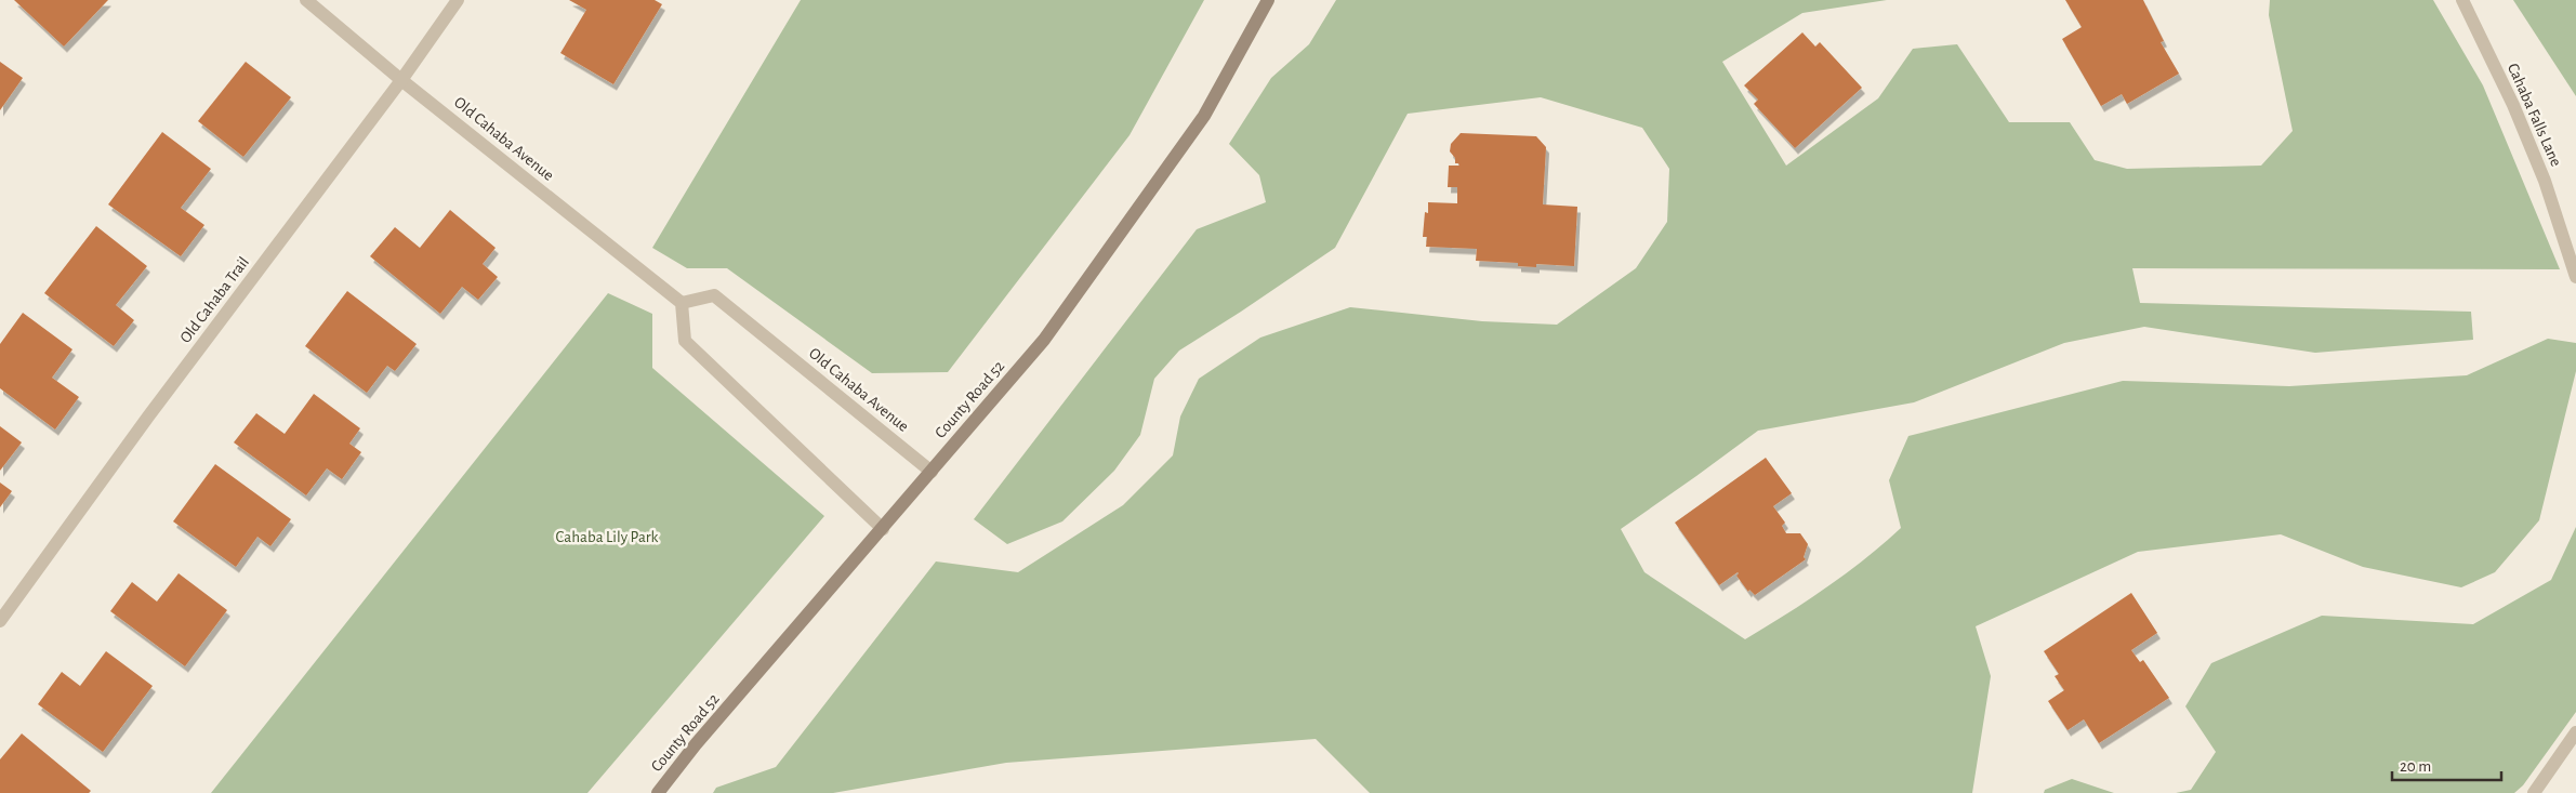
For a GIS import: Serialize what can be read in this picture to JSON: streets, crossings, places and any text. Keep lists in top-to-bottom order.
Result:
{
  "streets": {
    "main road": ["County Road 52"],
    "street": ["Cahaba Falls Lane", "Old Cahaba Avenue", "Old Cahaba Trail"]
  },
  "crossings": [
    ["Old Cahaba Avenue", "Old Cahaba Trail"],
    ["Old Cahaba Avenue", "County Road 52"]
  ],
  "parks": ["Cahaba Lily Park"],
  "scale_bar": "20 m"
}
